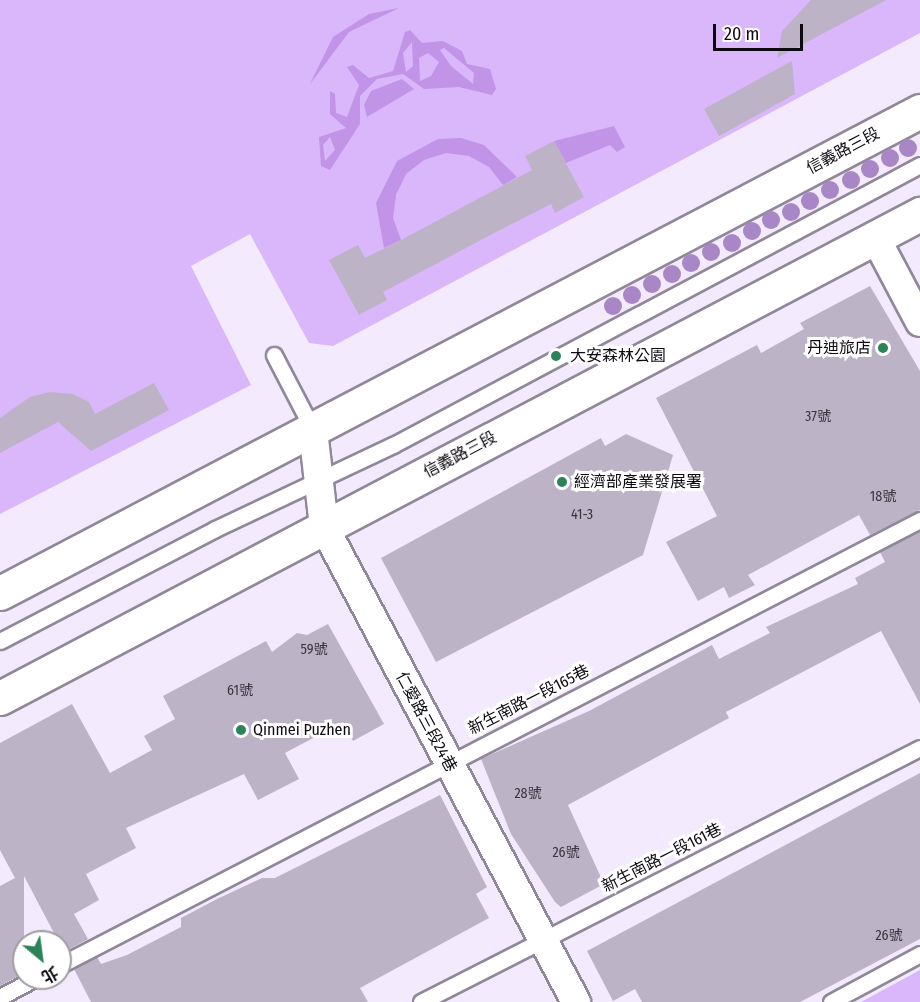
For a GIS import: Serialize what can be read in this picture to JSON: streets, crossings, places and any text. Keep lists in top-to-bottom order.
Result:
{
  "streets": {
    "main road": ["信義路三段"],
    "street": ["仁愛路三段24巷"],
    "lane": ["新生南路一段165巷", "新生南路一段161巷"]
  },
  "crossings": [
    ["信義路三段", "仁愛路三段24巷"],
    ["新生南路一段165巷", "仁愛路三段24巷"],
    ["仁愛路三段24巷", "新生南路一段161巷"]
  ],
  "places": [
    "丹迪旅店",
    "大安森林公園",
    "經濟部產業發展署",
    "Qinmei Puzhen"
  ],
  "house_numbers": [
    "37號",
    "18號",
    "41-3",
    "59號",
    "61號",
    "28號",
    "26號",
    "26號"
  ],
  "scale_bar": "20 m",
  "north": "bottom right"
}
